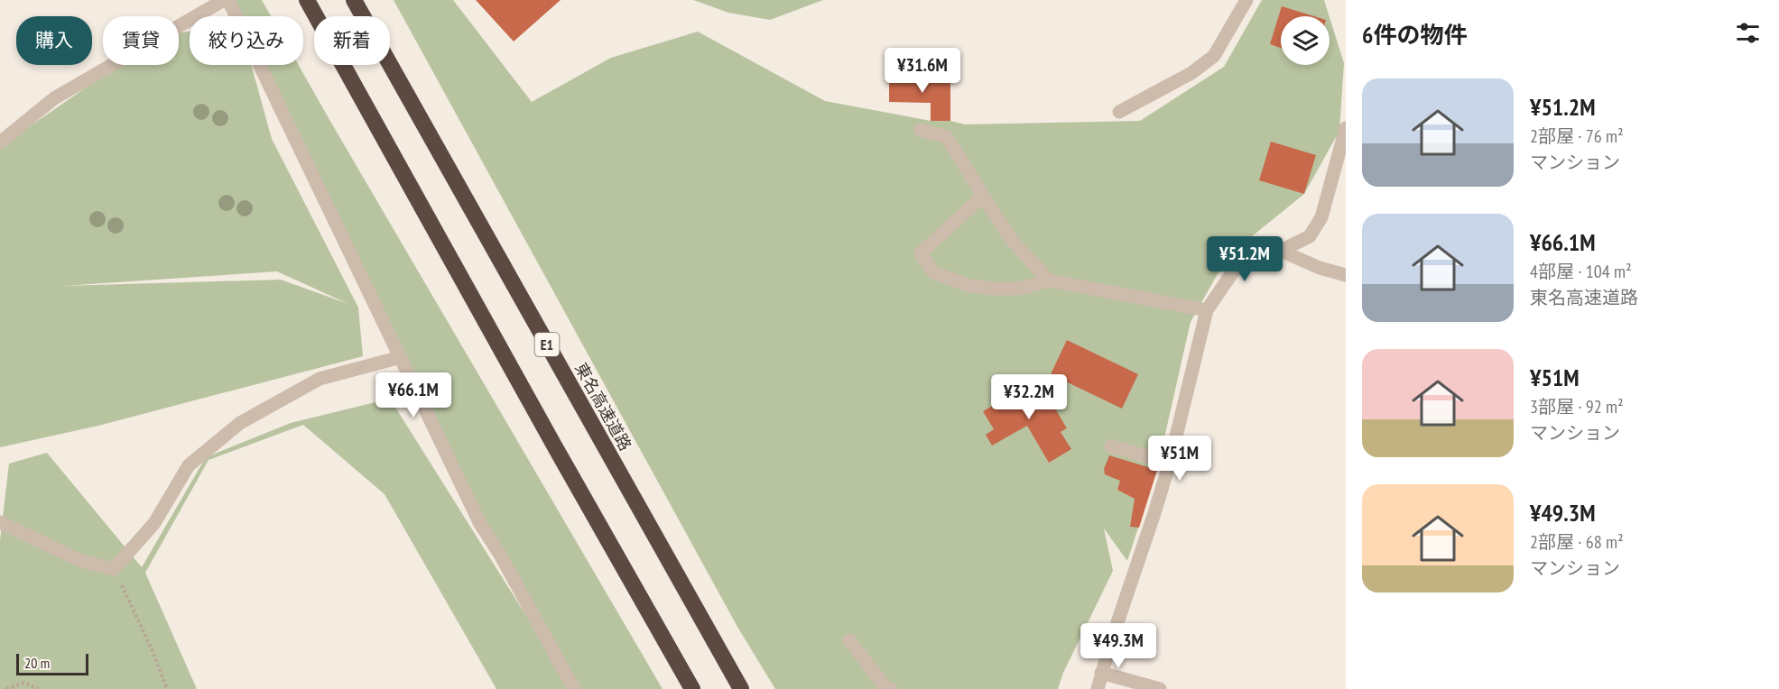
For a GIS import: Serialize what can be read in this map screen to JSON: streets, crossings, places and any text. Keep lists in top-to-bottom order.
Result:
{
  "streets": {
    "highway": ["E1", "東名高速道路"]
  },
  "scale_bar": "20 m",
  "page": {
    "heading": "6件の物件",
    "chip": [
      "購入",
      "賃貸",
      "絞り込み",
      "新着"
    ],
    "price": [
      "¥31.6M",
      "¥51.2M",
      "¥66.1M",
      "¥32.2M",
      "¥51M",
      "¥49.3M"
    ],
    "list": [
      {
        "name": "¥51.2M",
        "note": "2部屋 · 76 m² · マンション"
      },
      {
        "name": "¥66.1M",
        "note": "4部屋 · 104 m² · 東名高速道路"
      },
      {
        "name": "¥51M",
        "note": "3部屋 · 92 m² · マンション"
      },
      {
        "name": "¥49.3M",
        "note": "2部屋 · 68 m² · マンション"
      }
    ],
    "scale": "20 m"
  }
}
